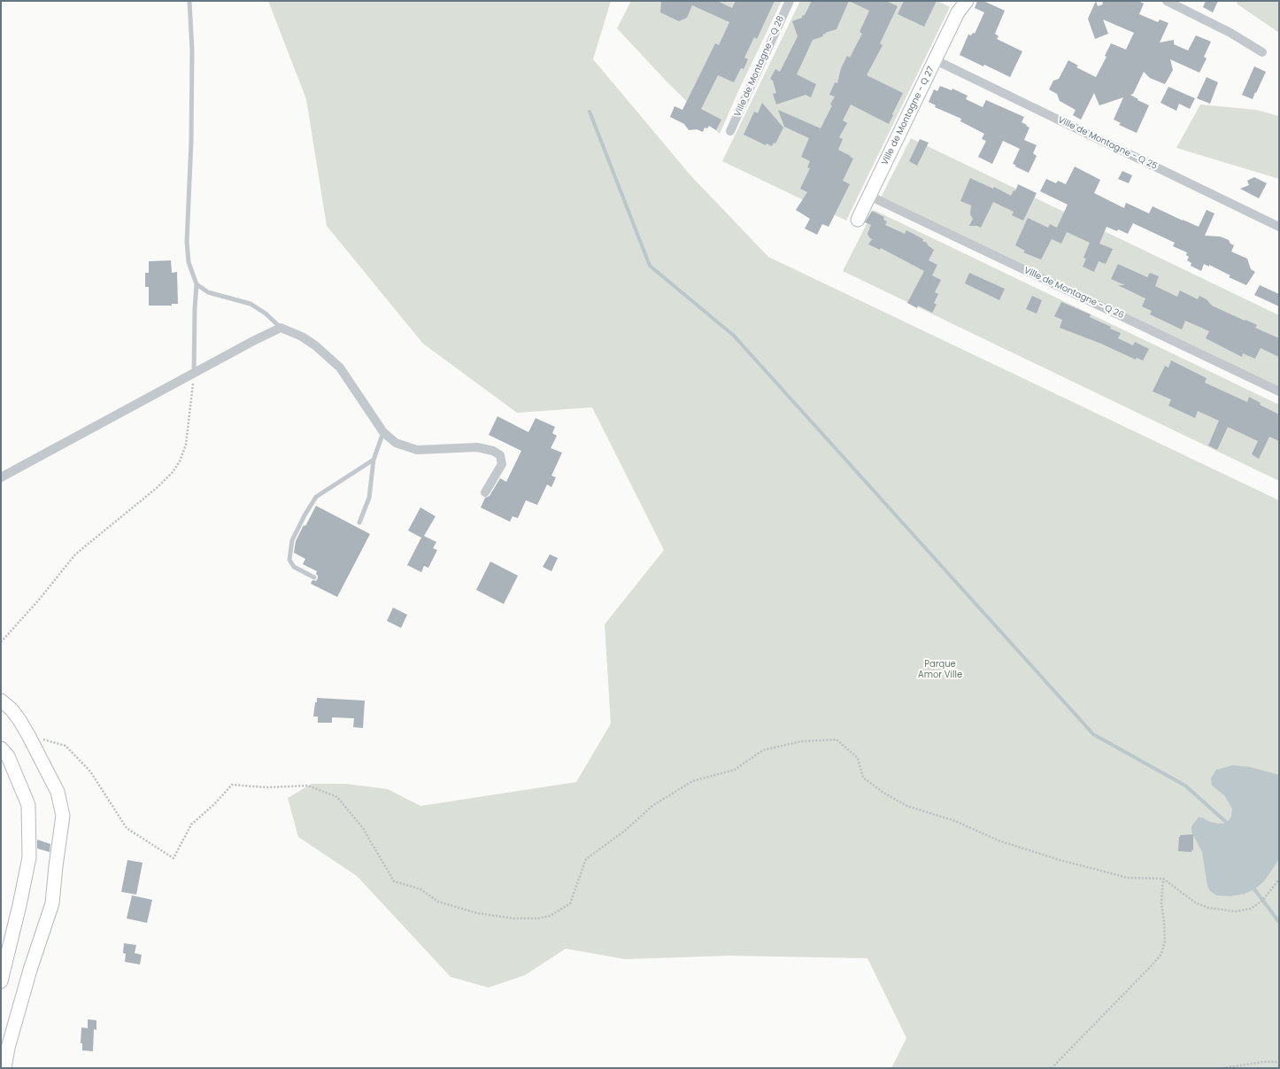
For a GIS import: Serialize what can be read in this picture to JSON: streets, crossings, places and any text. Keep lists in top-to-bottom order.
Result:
{
  "streets": {
    "street": [
      "Ville de Montagne - Q 28",
      "Ville de Montagne - Q 27",
      "Ville de Montagne - Q 25",
      "Ville de Montagne - Q 26"
    ]
  },
  "crossings": [
    ["Ville de Montagne - Q 27", "Ville de Montagne - Q 25"],
    ["Ville de Montagne - Q 27", "Ville de Montagne - Q 26"]
  ],
  "parks": ["Parque Amor Ville"]
}
